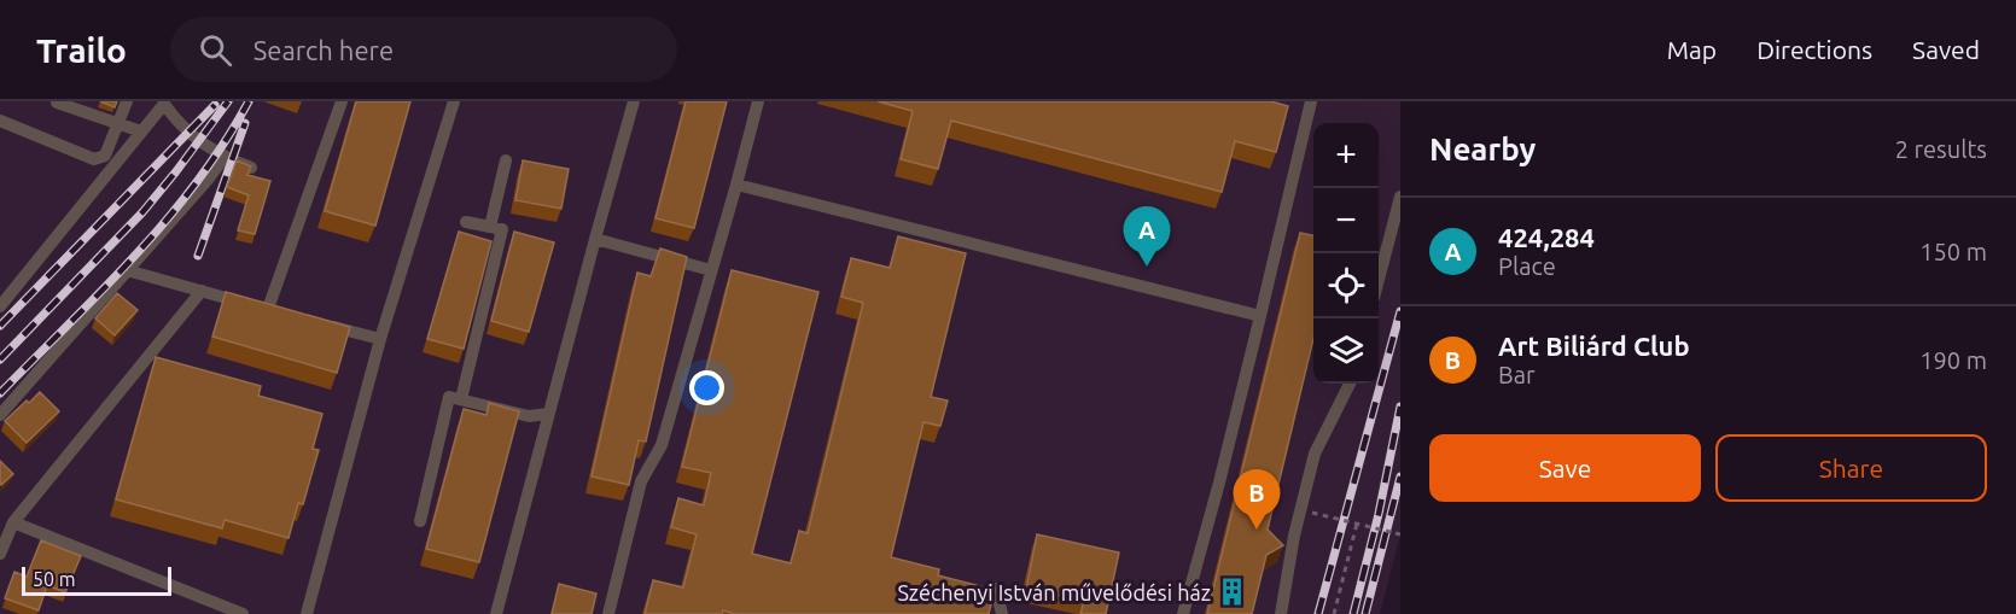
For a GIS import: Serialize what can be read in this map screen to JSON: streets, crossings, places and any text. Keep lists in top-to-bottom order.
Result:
{
  "places": {
    "building": ["Széchenyi István művelődési ház"]
  },
  "scale_bar": "50 m",
  "page": {
    "header": "Trailo",
    "search": "Search here",
    "nav": ["Map", "Directions", "Saved"],
    "heading": ["Nearby", "2 results"],
    "map_buttons": ["+", "−"],
    "list": [
      {
        "mark": "A",
        "name": "424,284",
        "note": "Place",
        "value": "150 m"
      },
      {
        "mark": "B",
        "name": "Art Biliárd Club",
        "note": "Bar",
        "value": "190 m"
      }
    ],
    "pins": ["A", "B"],
    "buttons": ["Save", "Share"],
    "scale": "50 m"
  }
}
